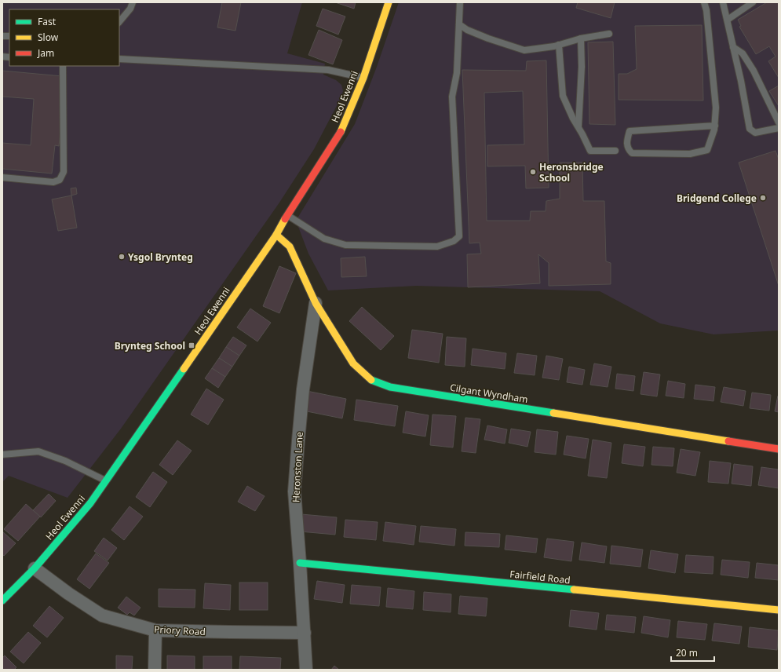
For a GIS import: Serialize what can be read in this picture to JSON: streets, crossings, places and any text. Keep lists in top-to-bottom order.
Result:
{
  "streets": {
    "street": [
      "Heol Ewenni",
      "Cilgant Wyndham",
      "Heronston Lane",
      "Fairfield Road",
      "Priory Road"
    ]
  },
  "crossings": [
    ["Heol Ewenni", "Cilgant Wyndham"],
    ["Heol Ewenni", "Priory Road"],
    ["Cilgant Wyndham", "Heronston Lane"],
    ["Heronston Lane", "Fairfield Road"],
    ["Heronston Lane", "Priory Road"]
  ],
  "places": {
    "other": ["Heronsbridge School", "Bridgend College", "Ysgol Brynteg"],
    "transit": ["Brynteg School"]
  },
  "legend": ["Fast", "Slow", "Jam"],
  "scale_bar": "20 m"
}
